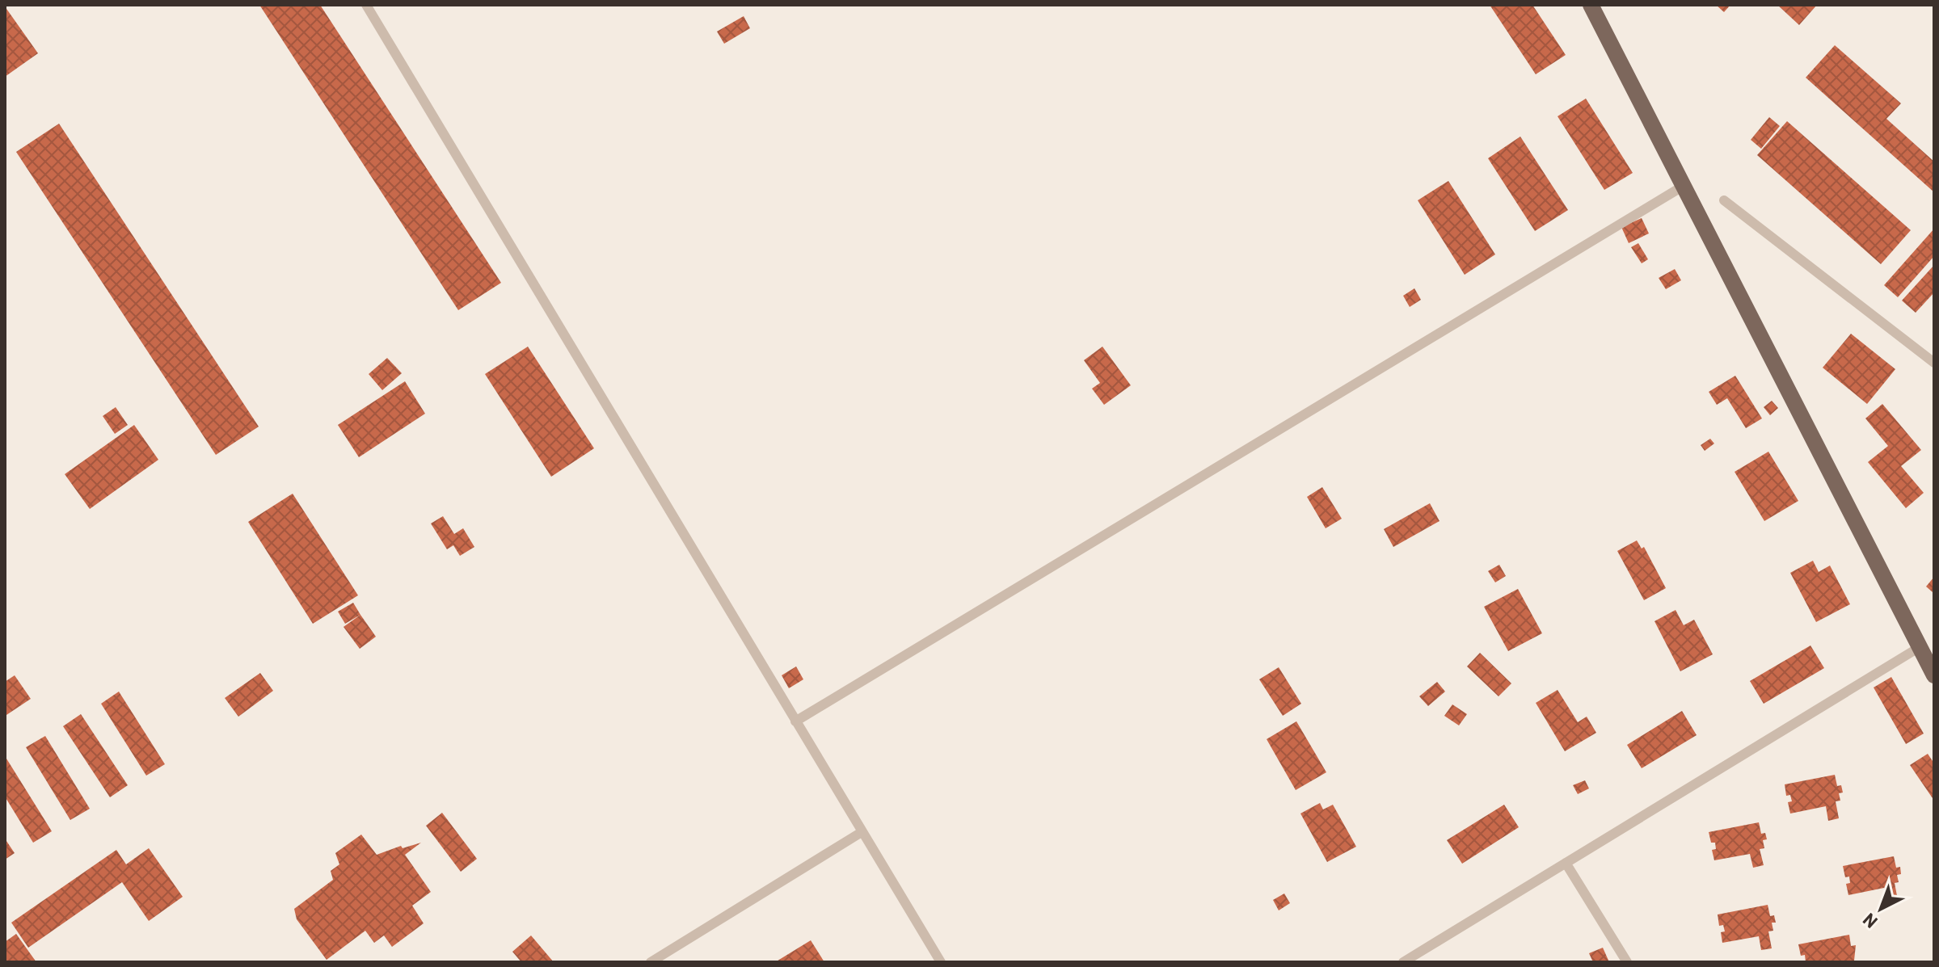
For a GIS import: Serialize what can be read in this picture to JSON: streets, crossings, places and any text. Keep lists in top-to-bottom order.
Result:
{
  "north": "bottom left"
}
